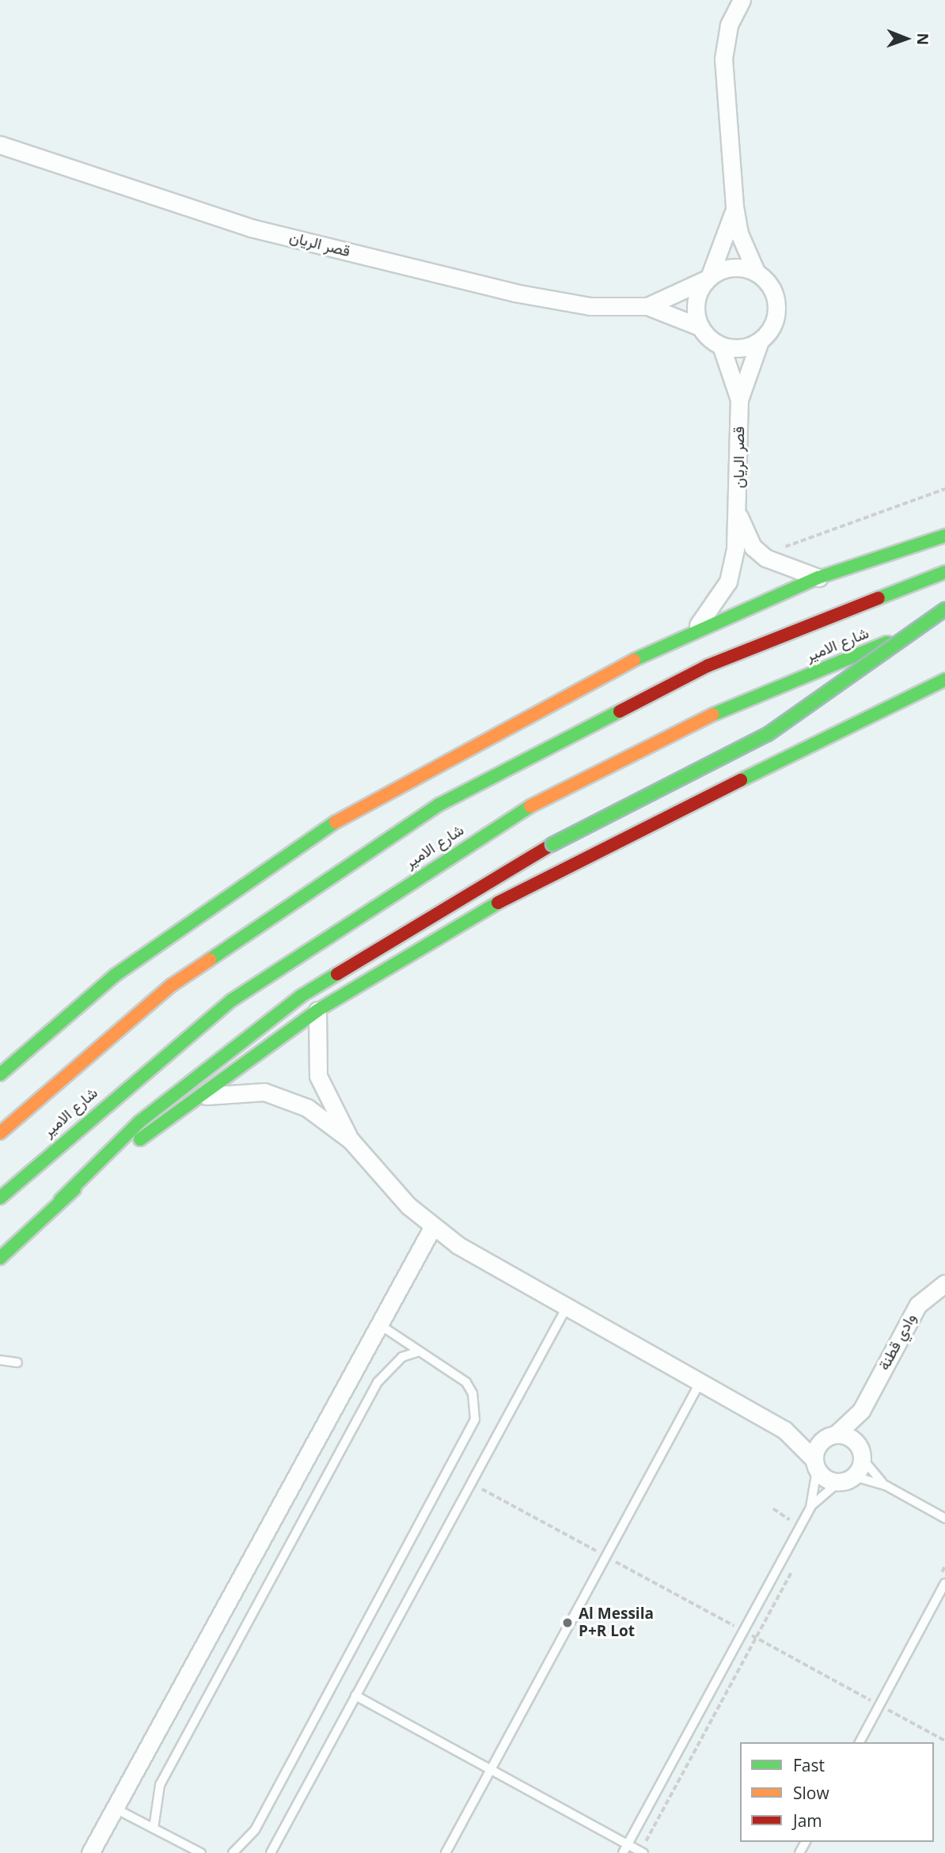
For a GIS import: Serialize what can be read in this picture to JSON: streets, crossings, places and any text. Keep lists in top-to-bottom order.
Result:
{
  "streets": {
    "main road": ["شارع الامير"],
    "street": ["قصر الريان", "وادي قطنة"]
  },
  "places": ["Al Messila P+R Lot"],
  "legend": ["Fast", "Slow", "Jam"],
  "north": "right"
}
